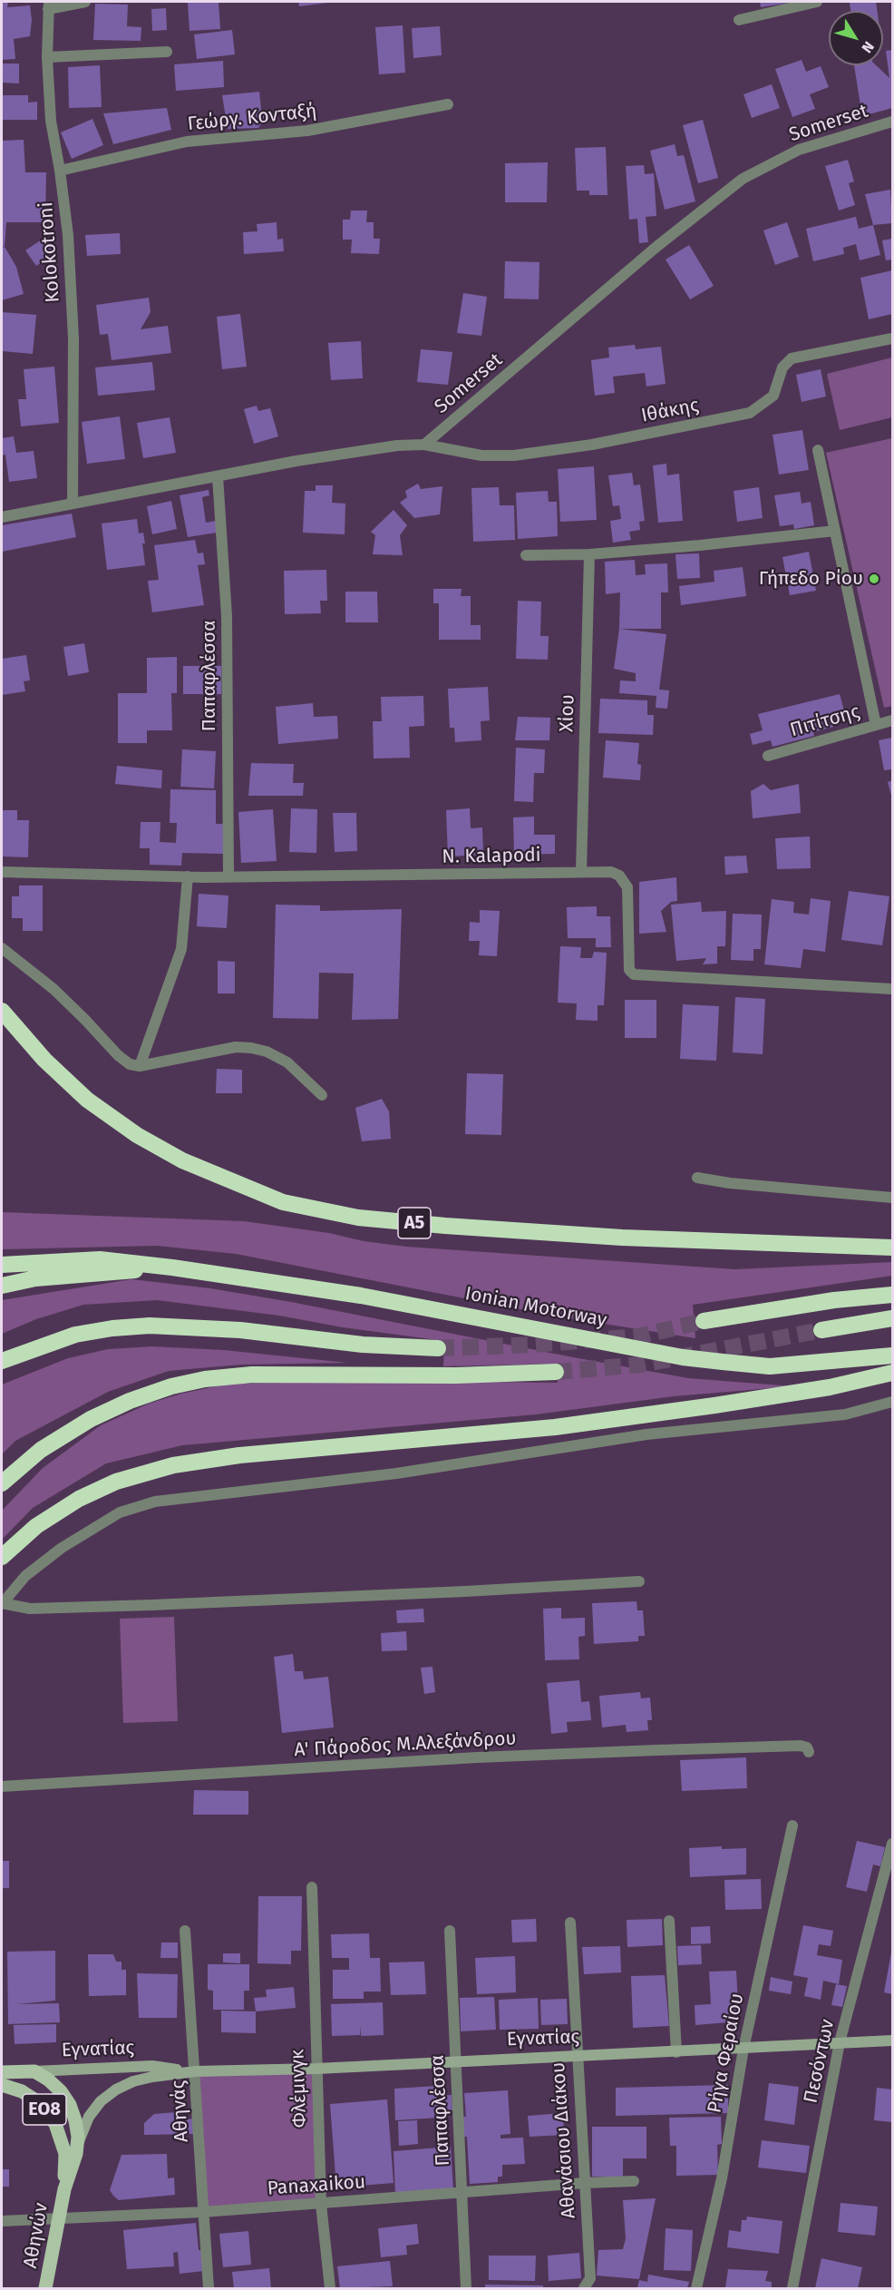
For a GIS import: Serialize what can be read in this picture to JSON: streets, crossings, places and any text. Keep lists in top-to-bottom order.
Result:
{
  "streets": {
    "highway": ["Α5", "Ionian Motorway"],
    "main road": ["Εγνατίας", "ΕΟ8", "Αθηνών"],
    "street": [
      "Γεώργ. Κονταξή",
      "Somerset",
      "Kolokotroni",
      "Ιθάκης",
      "Παπαφλέσσα",
      "Χίου",
      "Πιτίτσης",
      "N. Kalapodi",
      "Α' Πάροδος Μ.Αλεξάνδρου",
      "Ρήγα Φεραίου",
      "Πεσόντων",
      "Φλέμινγκ",
      "Αθηνάς",
      "Αθανάσιου Διάκου",
      "Panaxaikou"
    ]
  },
  "crossings": [
    ["Γεώργ. Κονταξή", "Kolokotroni"],
    ["Somerset", "Ιθάκης"],
    ["Παπαφλέσσα", "N. Kalapodi"],
    ["Παπαφλέσσα", "Εγνατίας"],
    ["Παπαφλέσσα", "Panaxaikou"],
    ["Χίου", "N. Kalapodi"],
    ["Εγνατίας", "Ρήγα Φεραίου"],
    ["Εγνατίας", "Πεσόντων"],
    ["Εγνατίας", "Φλέμινγκ"],
    ["Εγνατίας", "Αθηνάς"],
    ["Εγνατίας", "Αθανάσιου Διάκου"],
    ["Εγνατίας", "Αθηνών"],
    ["Φλέμινγκ", "Panaxaikou"],
    ["Αθηνάς", "Panaxaikou"],
    ["Αθανάσιου Διάκου", "Panaxaikou"],
    ["Panaxaikou", "Αθηνών"]
  ],
  "places": ["Γήπεδο Ρίου"],
  "north": "bottom right"
}
